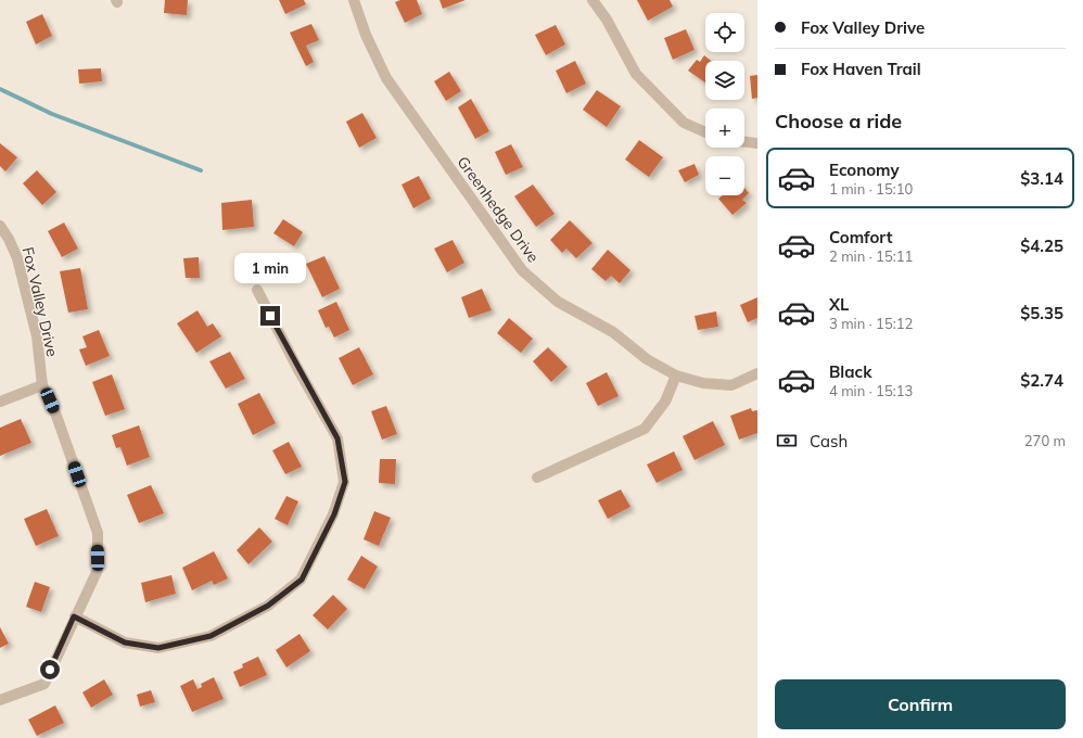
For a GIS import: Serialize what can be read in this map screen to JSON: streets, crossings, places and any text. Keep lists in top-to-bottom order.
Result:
{
  "streets": {
    "street": ["Greenhedge Drive", "Fox Valley Drive"]
  },
  "page": {
    "banner": ["Fox Valley Drive", "Fox Haven Trail"],
    "map_buttons": ["+", "−"],
    "heading": "Choose a ride",
    "list": [
      {
        "name": "Economy",
        "note": "1 min · 15:10",
        "value": "$3.14"
      },
      {
        "name": "Comfort",
        "note": "2 min · 15:11",
        "value": "$4.25"
      },
      {
        "name": "XL",
        "note": "3 min · 15:12",
        "value": "$5.35"
      },
      {
        "name": "Black",
        "note": "4 min · 15:13",
        "value": "$2.74"
      }
    ],
    "bubble": "1 min",
    "pay": ["Cash", "270 m"],
    "buttons": "Confirm"
  }
}
